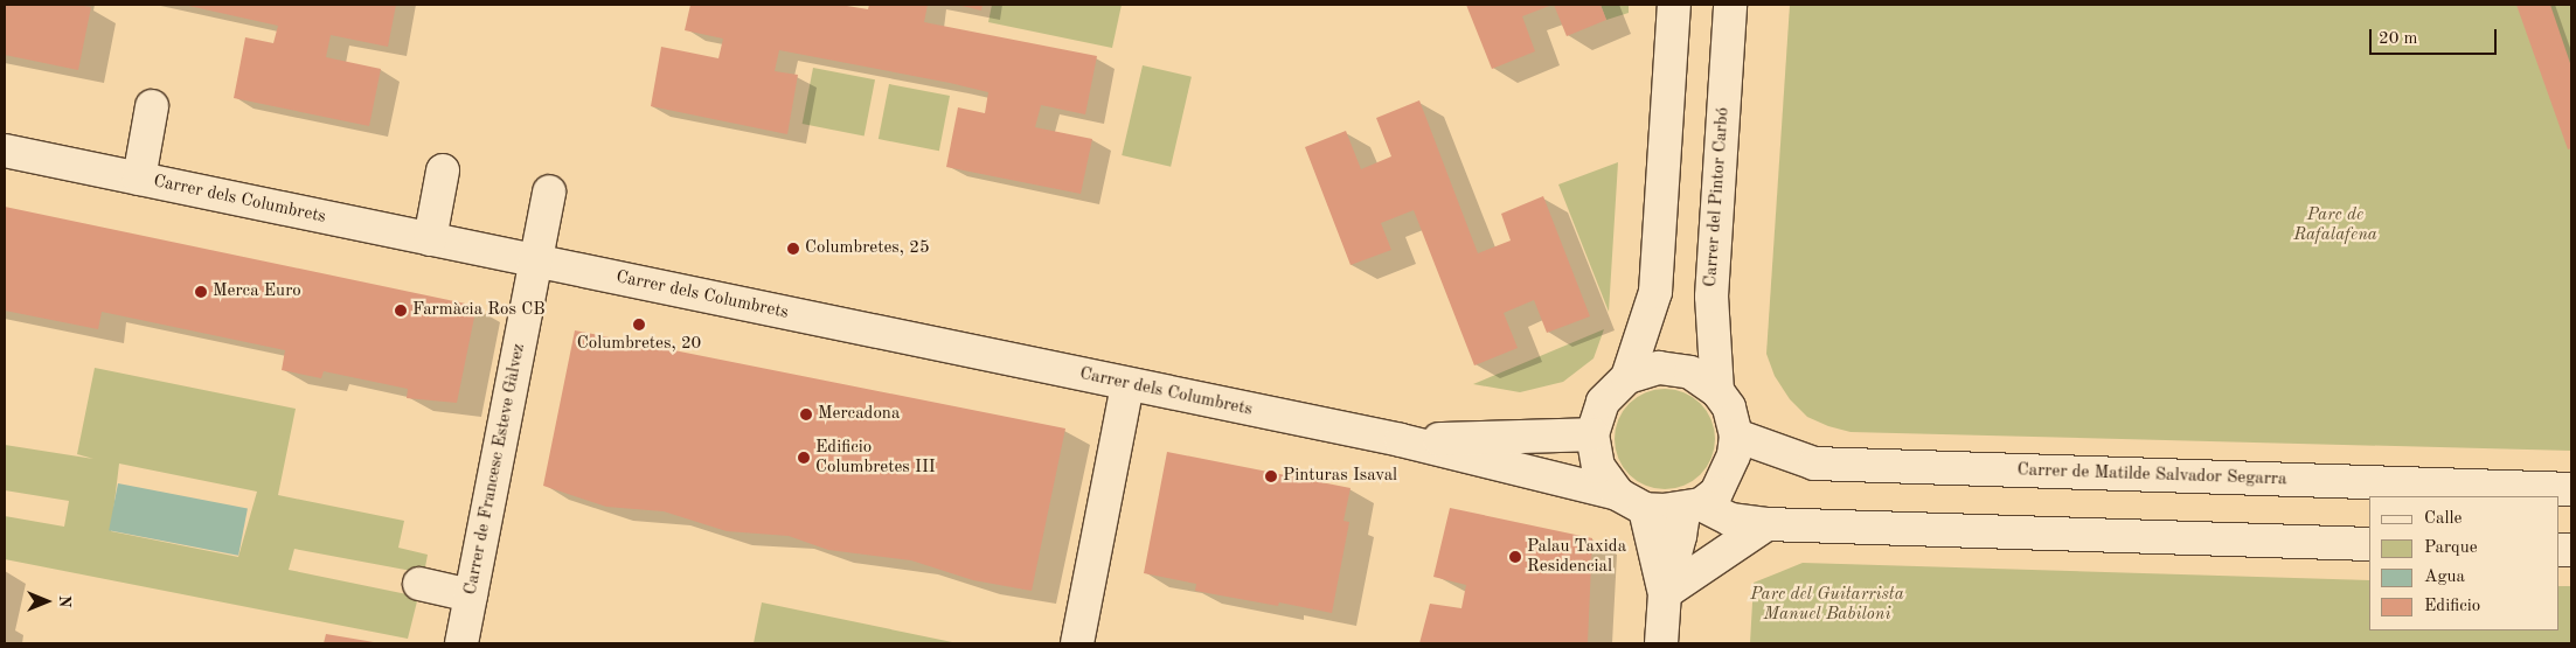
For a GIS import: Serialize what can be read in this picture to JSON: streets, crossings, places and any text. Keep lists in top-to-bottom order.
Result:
{
  "streets": {
    "street": [
      "Carrer del Pintor Carbó",
      "Carrer dels Columbrets",
      "Carrer de Francesc Esteve Gàlvez",
      "Carrer de Matilde Salvador Segarra"
    ]
  },
  "crossings": [
    ["Carrer del Pintor Carbó", "Carrer dels Columbrets"],
    ["Carrer del Pintor Carbó", "Carrer de Matilde Salvador Segarra"],
    ["Carrer dels Columbrets", "Carrer de Francesc Esteve Gàlvez"],
    ["Carrer dels Columbrets", "Carrer de Matilde Salvador Segarra"]
  ],
  "parks": ["Parc de Rafalafena", "Parc del Guitarrista Manuel Babiloni"],
  "places": [
    "Columbretes, 25",
    "Merca Euro",
    "Farmàcia Ros CB",
    "Columbretes, 20",
    "Mercadona",
    "Edificio Columbretes III",
    "Pinturas Isaval",
    "Palau Taxida Residencial"
  ],
  "legend": [
    "Calle",
    "Parque",
    "Agua",
    "Edificio"
  ],
  "scale_bar": "20 m",
  "north": "right"
}
